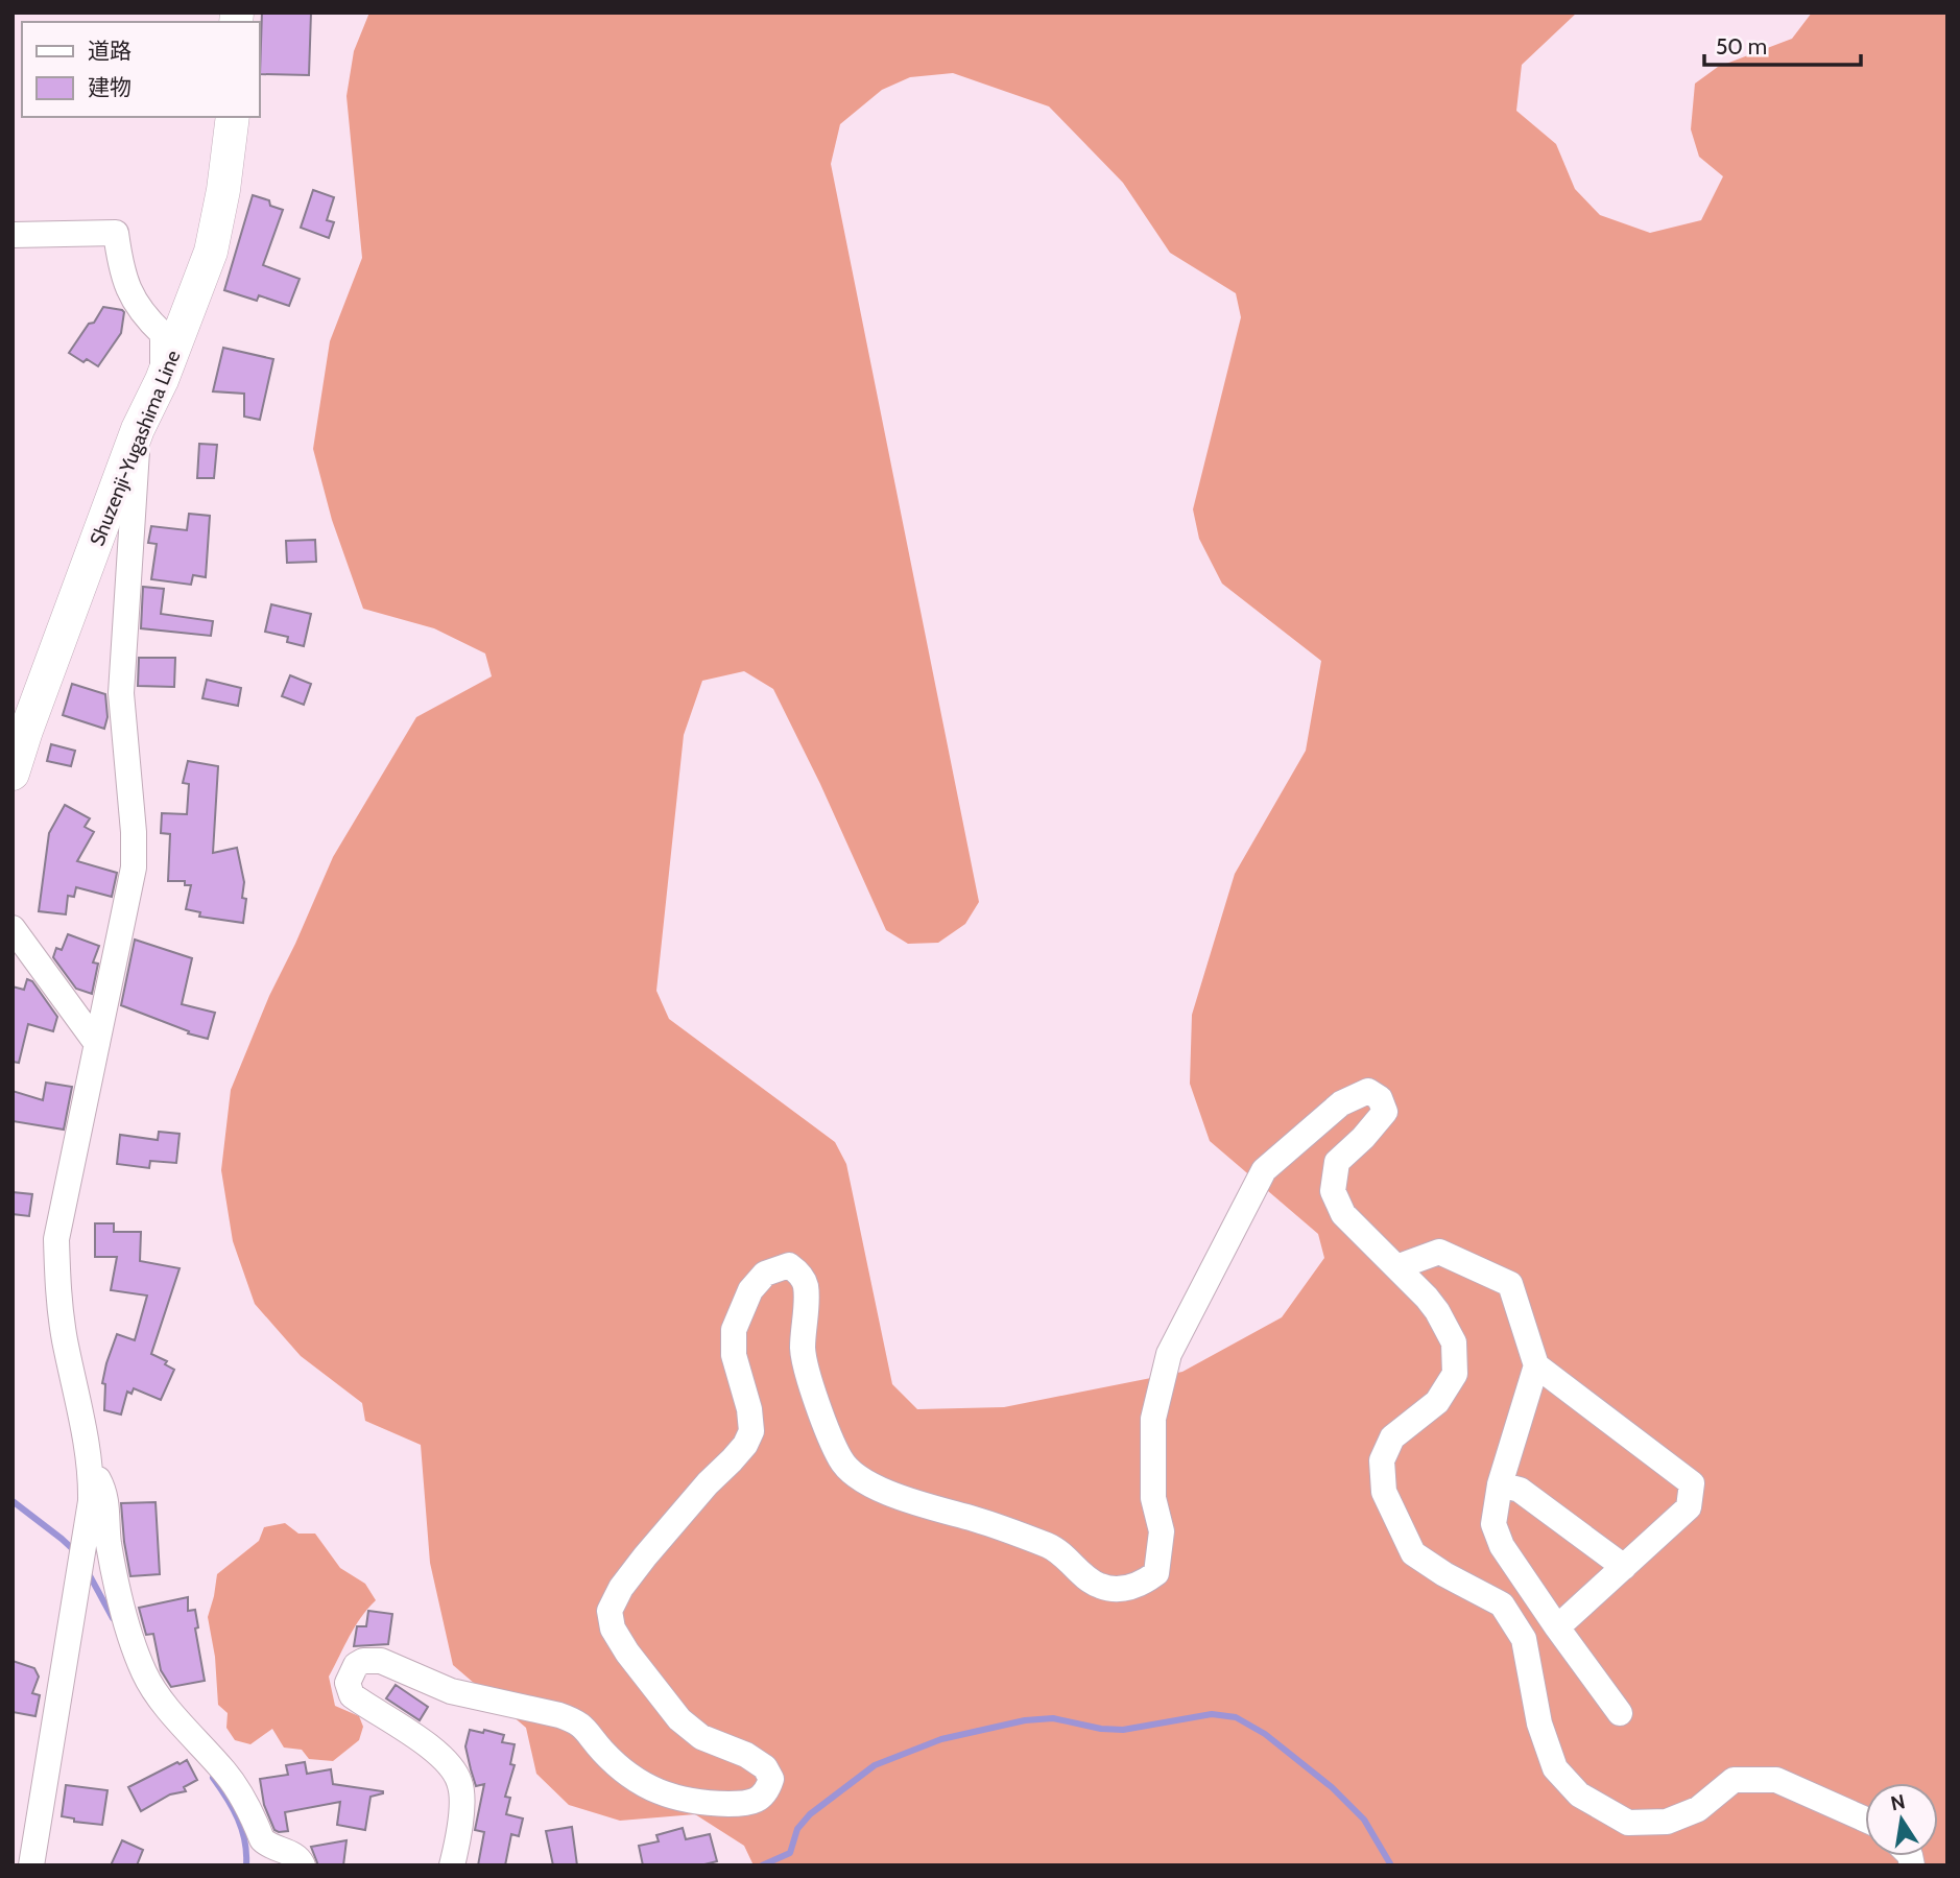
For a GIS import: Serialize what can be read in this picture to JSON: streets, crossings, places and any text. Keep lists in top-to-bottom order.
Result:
{
  "streets": {
    "main road": ["Shuzenji-Yugashima Line"]
  },
  "legend": ["道路", "建物"],
  "scale_bar": "50 m",
  "north": "top"
}
